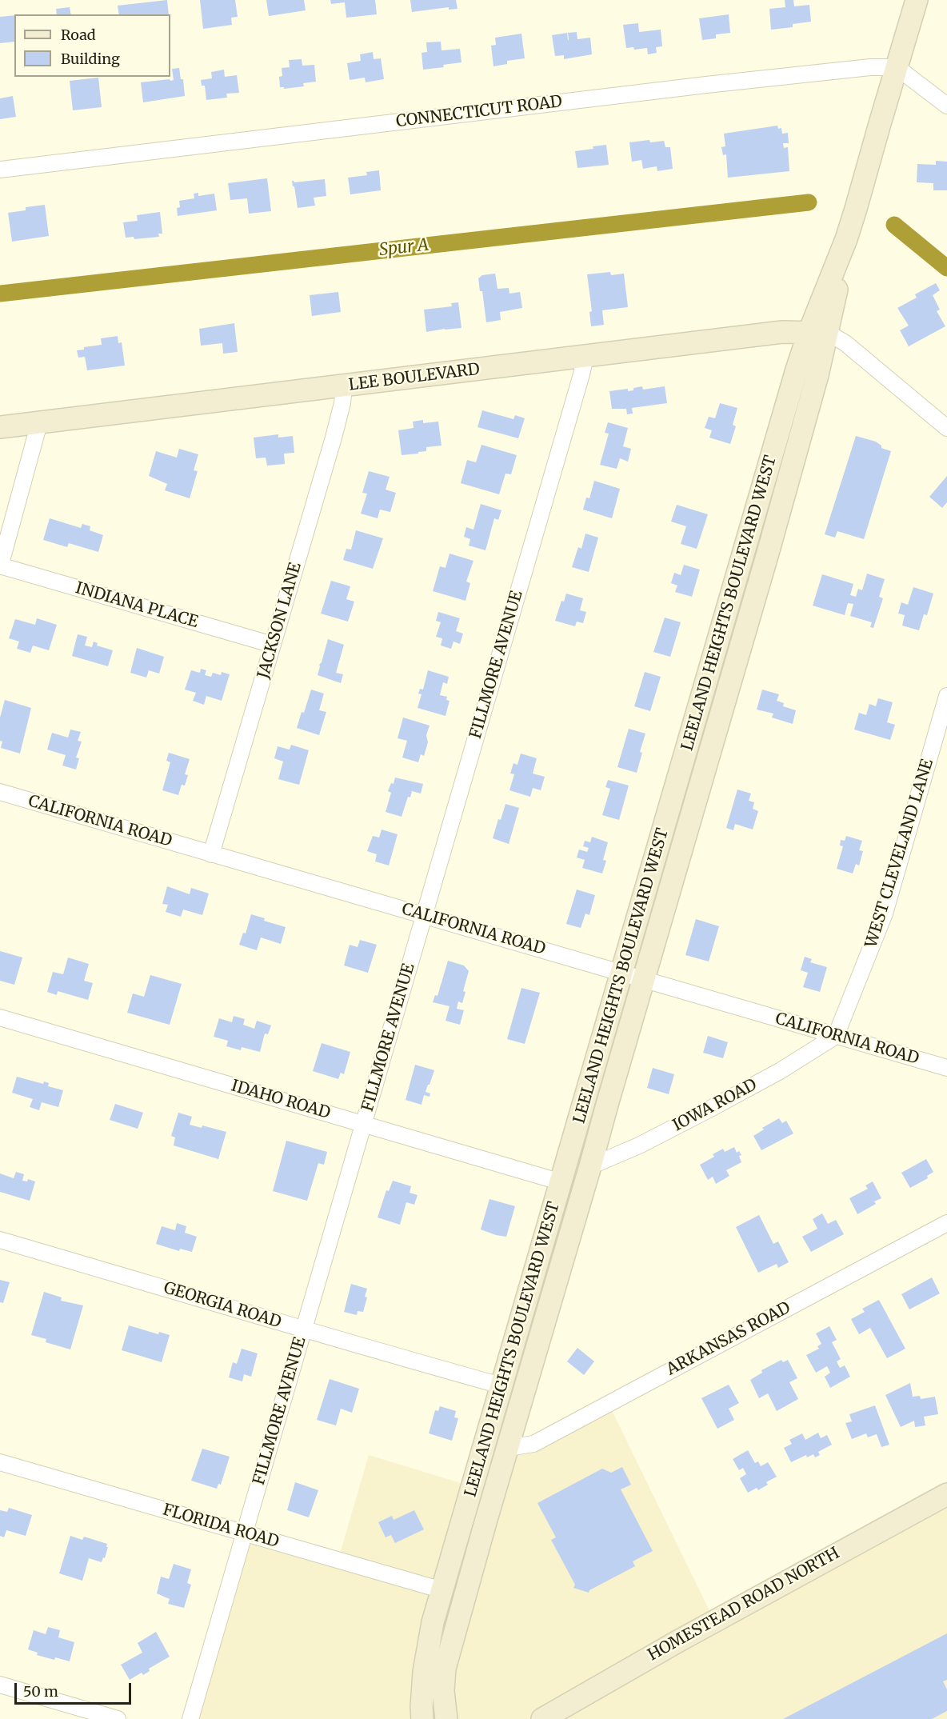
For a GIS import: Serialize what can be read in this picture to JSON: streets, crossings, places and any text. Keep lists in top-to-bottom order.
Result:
{
  "streets": {
    "main road": ["LEE BOULEVARD", "LEELAND HEIGHTS BOULEVARD WEST", "HOMESTEAD ROAD NORTH"],
    "street": [
      "CONNECTICUT ROAD",
      "INDIANA PLACE",
      "JACKSON LANE",
      "FILLMORE AVENUE",
      "CALIFORNIA ROAD",
      "WEST CLEVELAND LANE",
      "IDAHO ROAD",
      "IOWA ROAD",
      "GEORGIA ROAD",
      "ARKANSAS ROAD",
      "FLORIDA ROAD"
    ]
  },
  "crossings": [
    ["CONNECTICUT ROAD", "LEELAND HEIGHTS BOULEVARD WEST"],
    ["LEE BOULEVARD", "LEELAND HEIGHTS BOULEVARD WEST"],
    ["LEE BOULEVARD", "JACKSON LANE"],
    ["LEE BOULEVARD", "FILLMORE AVENUE"],
    ["LEELAND HEIGHTS BOULEVARD WEST", "CALIFORNIA ROAD"],
    ["LEELAND HEIGHTS BOULEVARD WEST", "IDAHO ROAD"],
    ["LEELAND HEIGHTS BOULEVARD WEST", "IOWA ROAD"],
    ["LEELAND HEIGHTS BOULEVARD WEST", "GEORGIA ROAD"],
    ["LEELAND HEIGHTS BOULEVARD WEST", "ARKANSAS ROAD"],
    ["LEELAND HEIGHTS BOULEVARD WEST", "FLORIDA ROAD"],
    ["INDIANA PLACE", "JACKSON LANE"],
    ["JACKSON LANE", "CALIFORNIA ROAD"],
    ["FILLMORE AVENUE", "CALIFORNIA ROAD"],
    ["FILLMORE AVENUE", "IDAHO ROAD"],
    ["FILLMORE AVENUE", "GEORGIA ROAD"],
    ["FILLMORE AVENUE", "FLORIDA ROAD"],
    ["CALIFORNIA ROAD", "WEST CLEVELAND LANE"],
    ["CALIFORNIA ROAD", "IOWA ROAD"],
    ["WEST CLEVELAND LANE", "IOWA ROAD"]
  ],
  "water": ["Spur A"],
  "legend": ["Road", "Building"],
  "scale_bar": "50 m"
}
